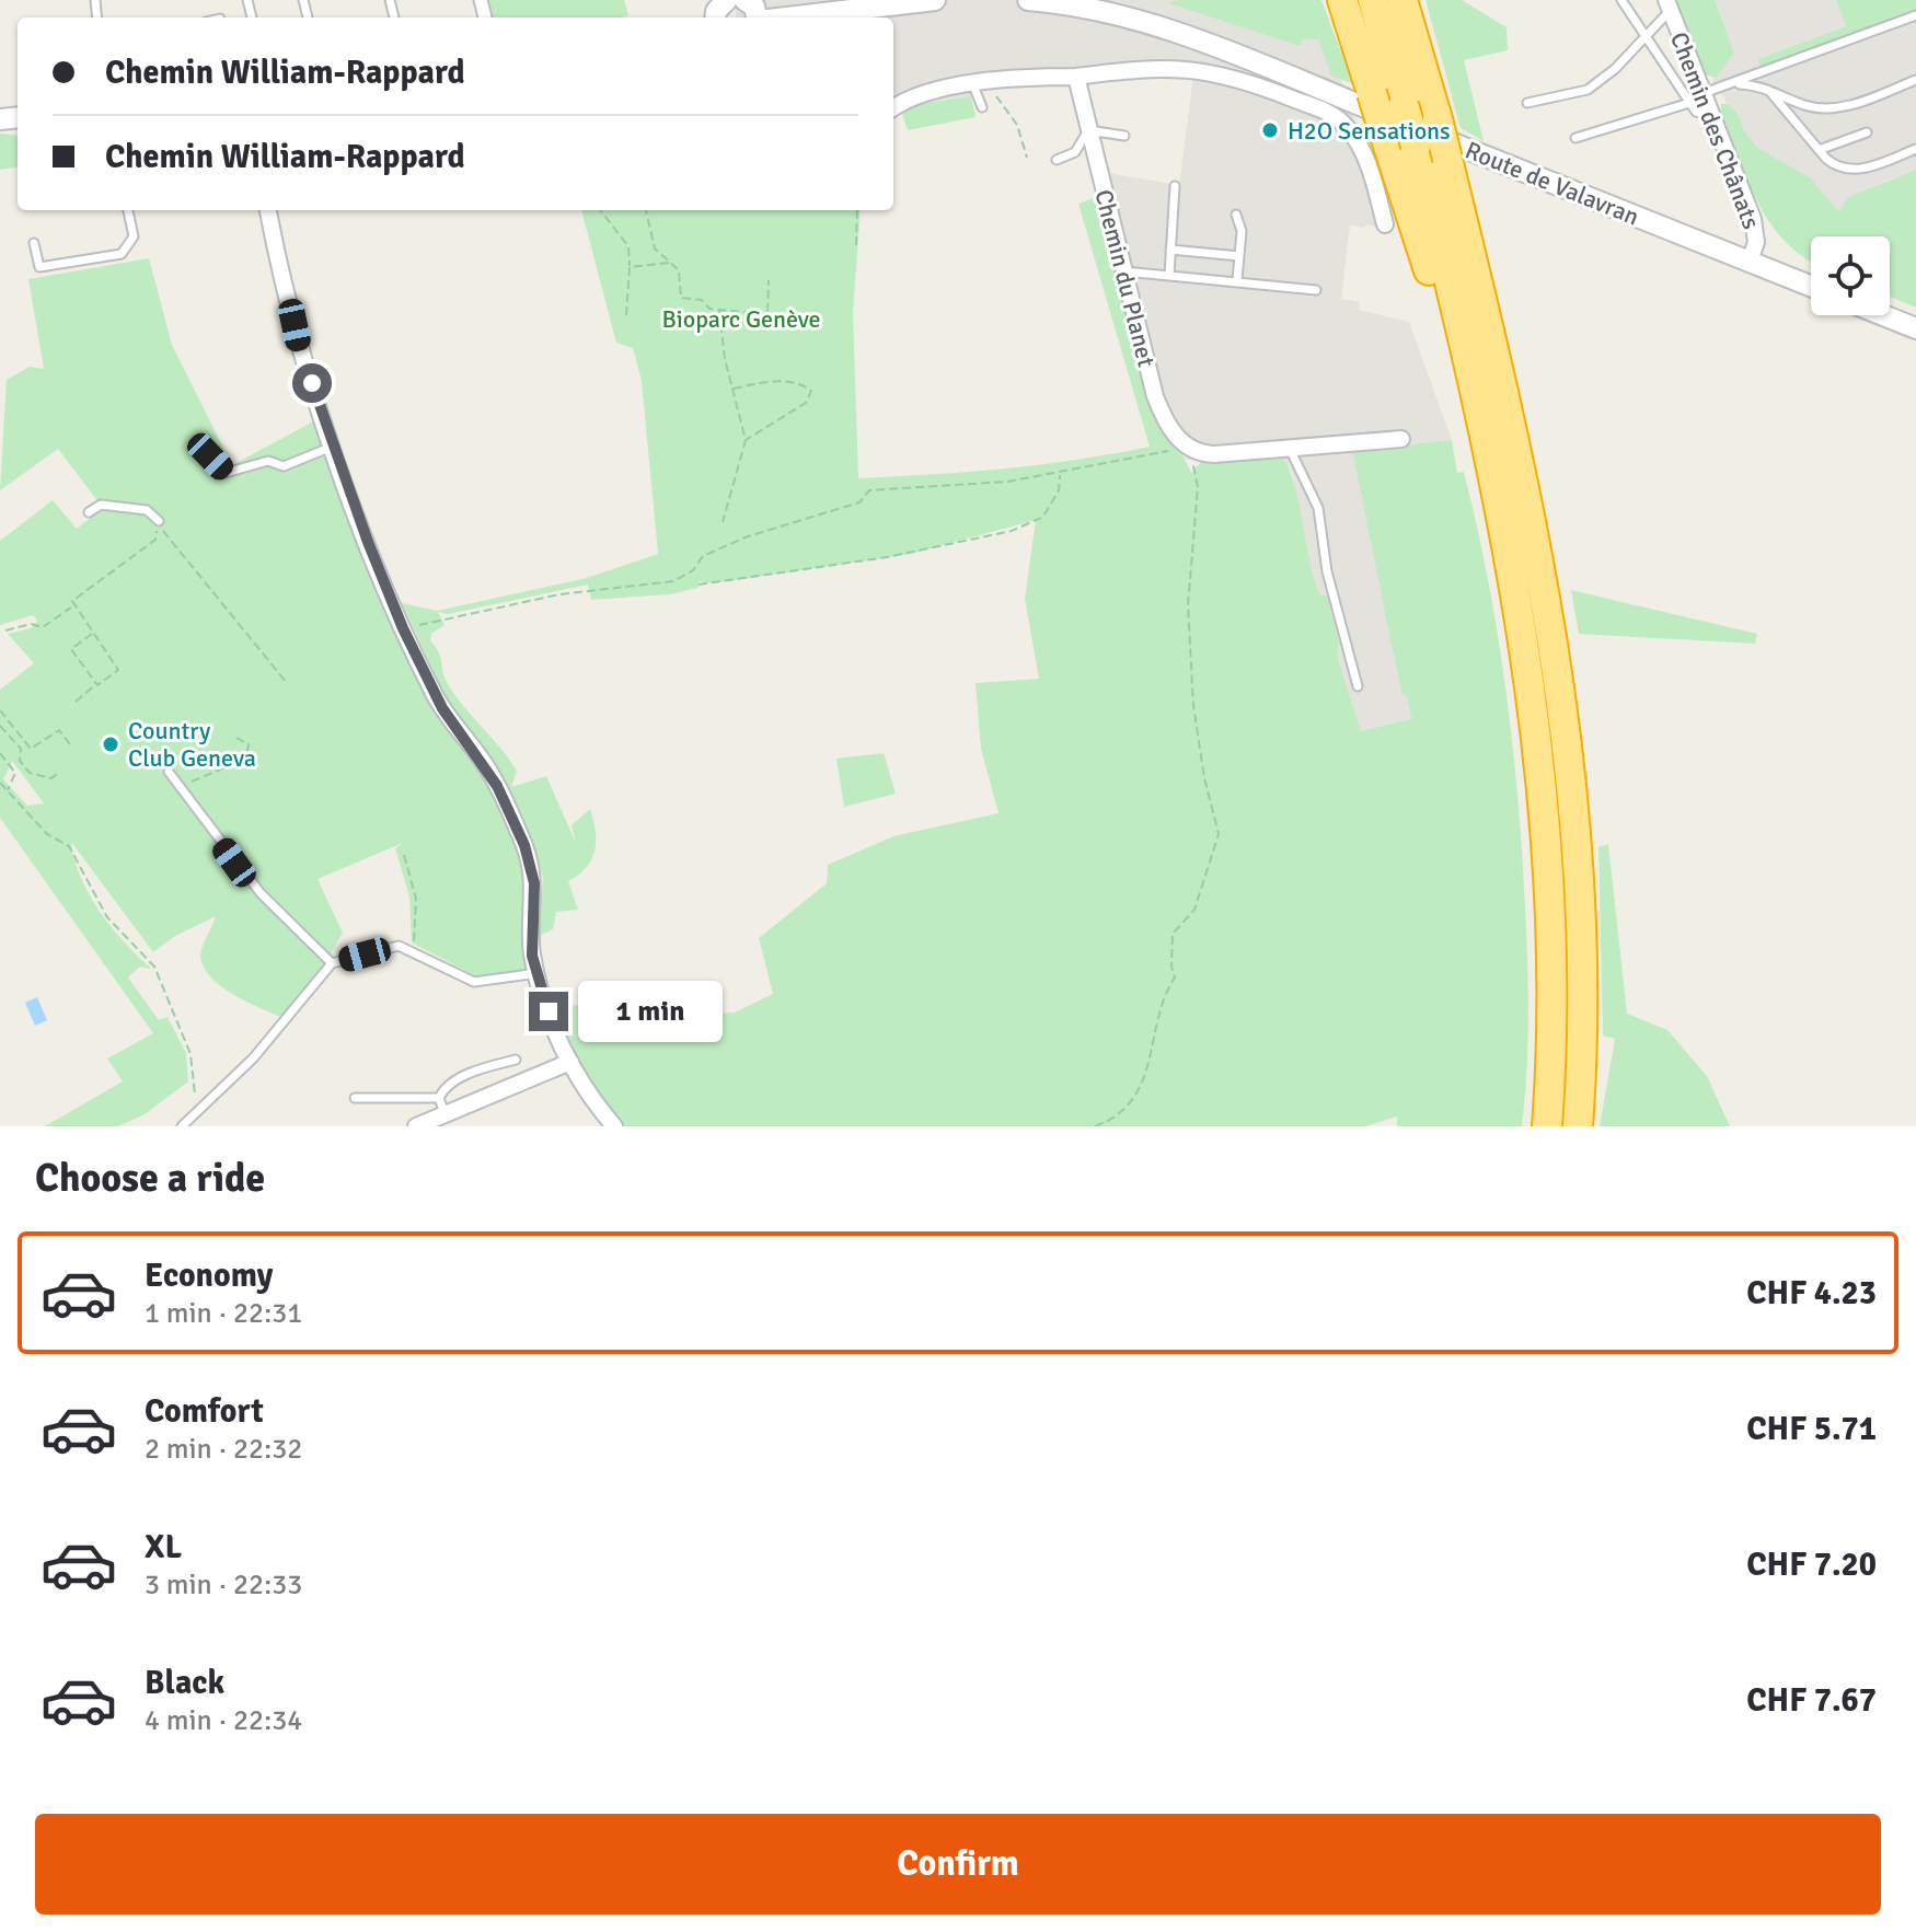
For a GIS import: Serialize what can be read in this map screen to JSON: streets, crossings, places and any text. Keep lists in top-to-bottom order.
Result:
{
  "streets": {
    "street": ["Chemin des Chânats", "Route de Valavran", "Chemin du Planet"]
  },
  "crossings": [
    ["Chemin des Chânats", "Route de Valavran"]
  ],
  "parks": ["Bioparc Genève"],
  "places": ["H2O Sensations", "Country Club Geneva"],
  "page": {
    "banner": ["Chemin William-Rappard", "Chemin William-Rappard"],
    "bubble": "1 min",
    "heading": "Choose a ride",
    "list": [
      {
        "name": "Economy",
        "note": "1 min · 22:31",
        "value": "CHF 4.23"
      },
      {
        "name": "Comfort",
        "note": "2 min · 22:32",
        "value": "CHF 5.71"
      },
      {
        "name": "XL",
        "note": "3 min · 22:33",
        "value": "CHF 7.20"
      },
      {
        "name": "Black",
        "note": "4 min · 22:34",
        "value": "CHF 7.67"
      }
    ],
    "buttons": "Confirm"
  }
}
